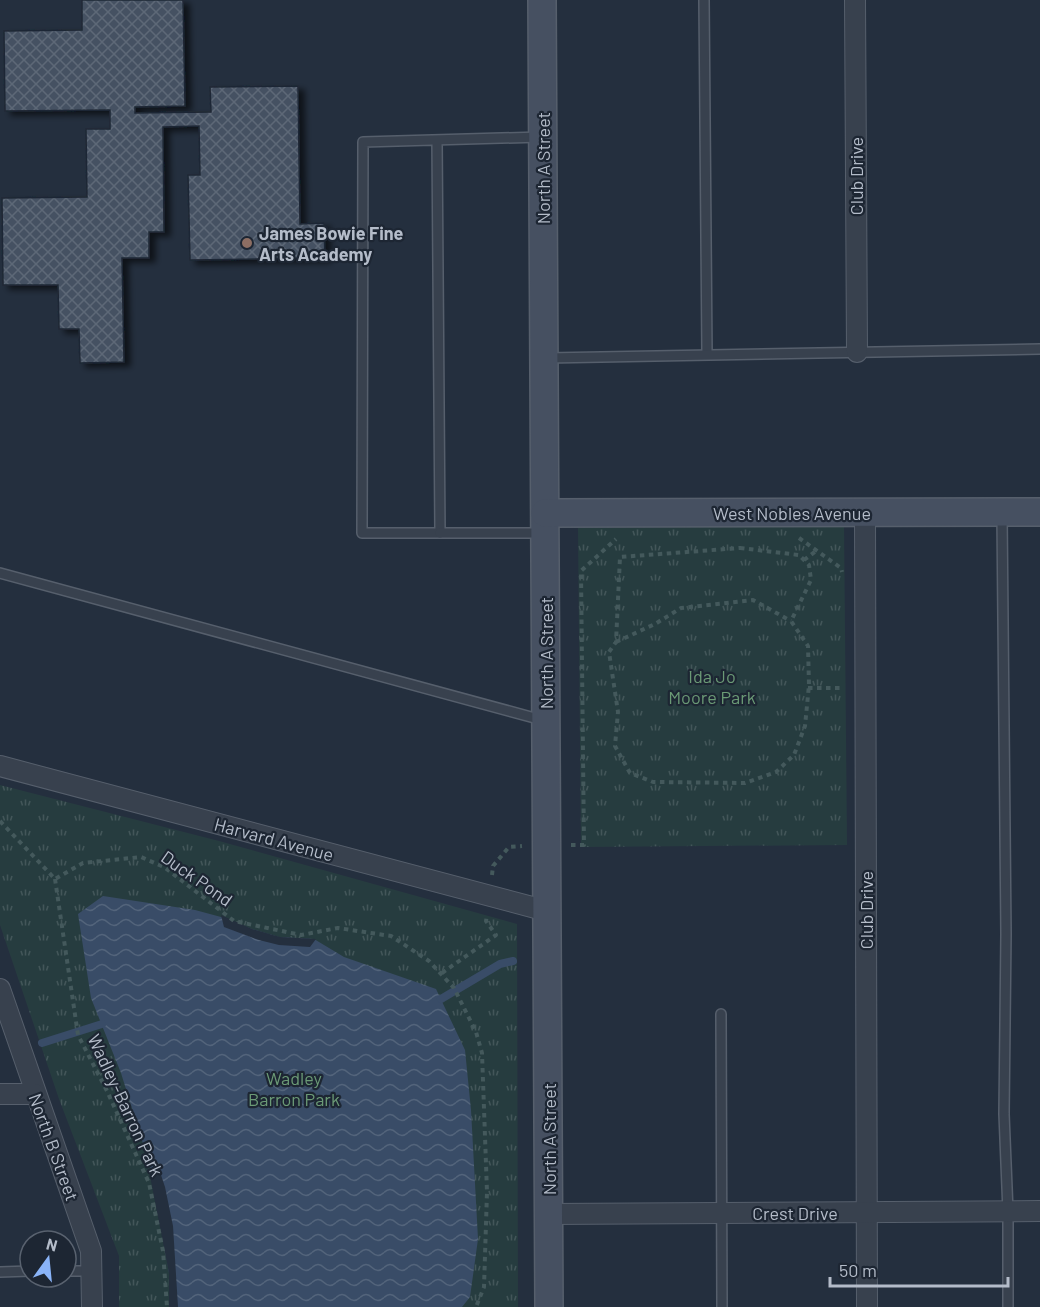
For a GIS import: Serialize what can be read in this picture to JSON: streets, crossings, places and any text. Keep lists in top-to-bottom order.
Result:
{
  "streets": {
    "main road": ["North A Street", "West Nobles Avenue"],
    "street": [
      "Club Drive",
      "Harvard Avenue",
      "North B Street",
      "Crest Drive"
    ],
    "path": ["Duck Pond", "Wadley-Barron Park"]
  },
  "crossings": [
    ["North A Street", "West Nobles Avenue"],
    ["North A Street", "Harvard Avenue"],
    ["North A Street", "Crest Drive"],
    ["Club Drive", "West Nobles Avenue"],
    ["Club Drive", "Crest Drive"],
    ["Duck Pond", "Wadley-Barron Park"]
  ],
  "parks": ["Ida Jo Moore Park", "Wadley Barron Park"],
  "places": ["James Bowie Fine Arts Academy"],
  "scale_bar": "50 m",
  "north": "top"
}
